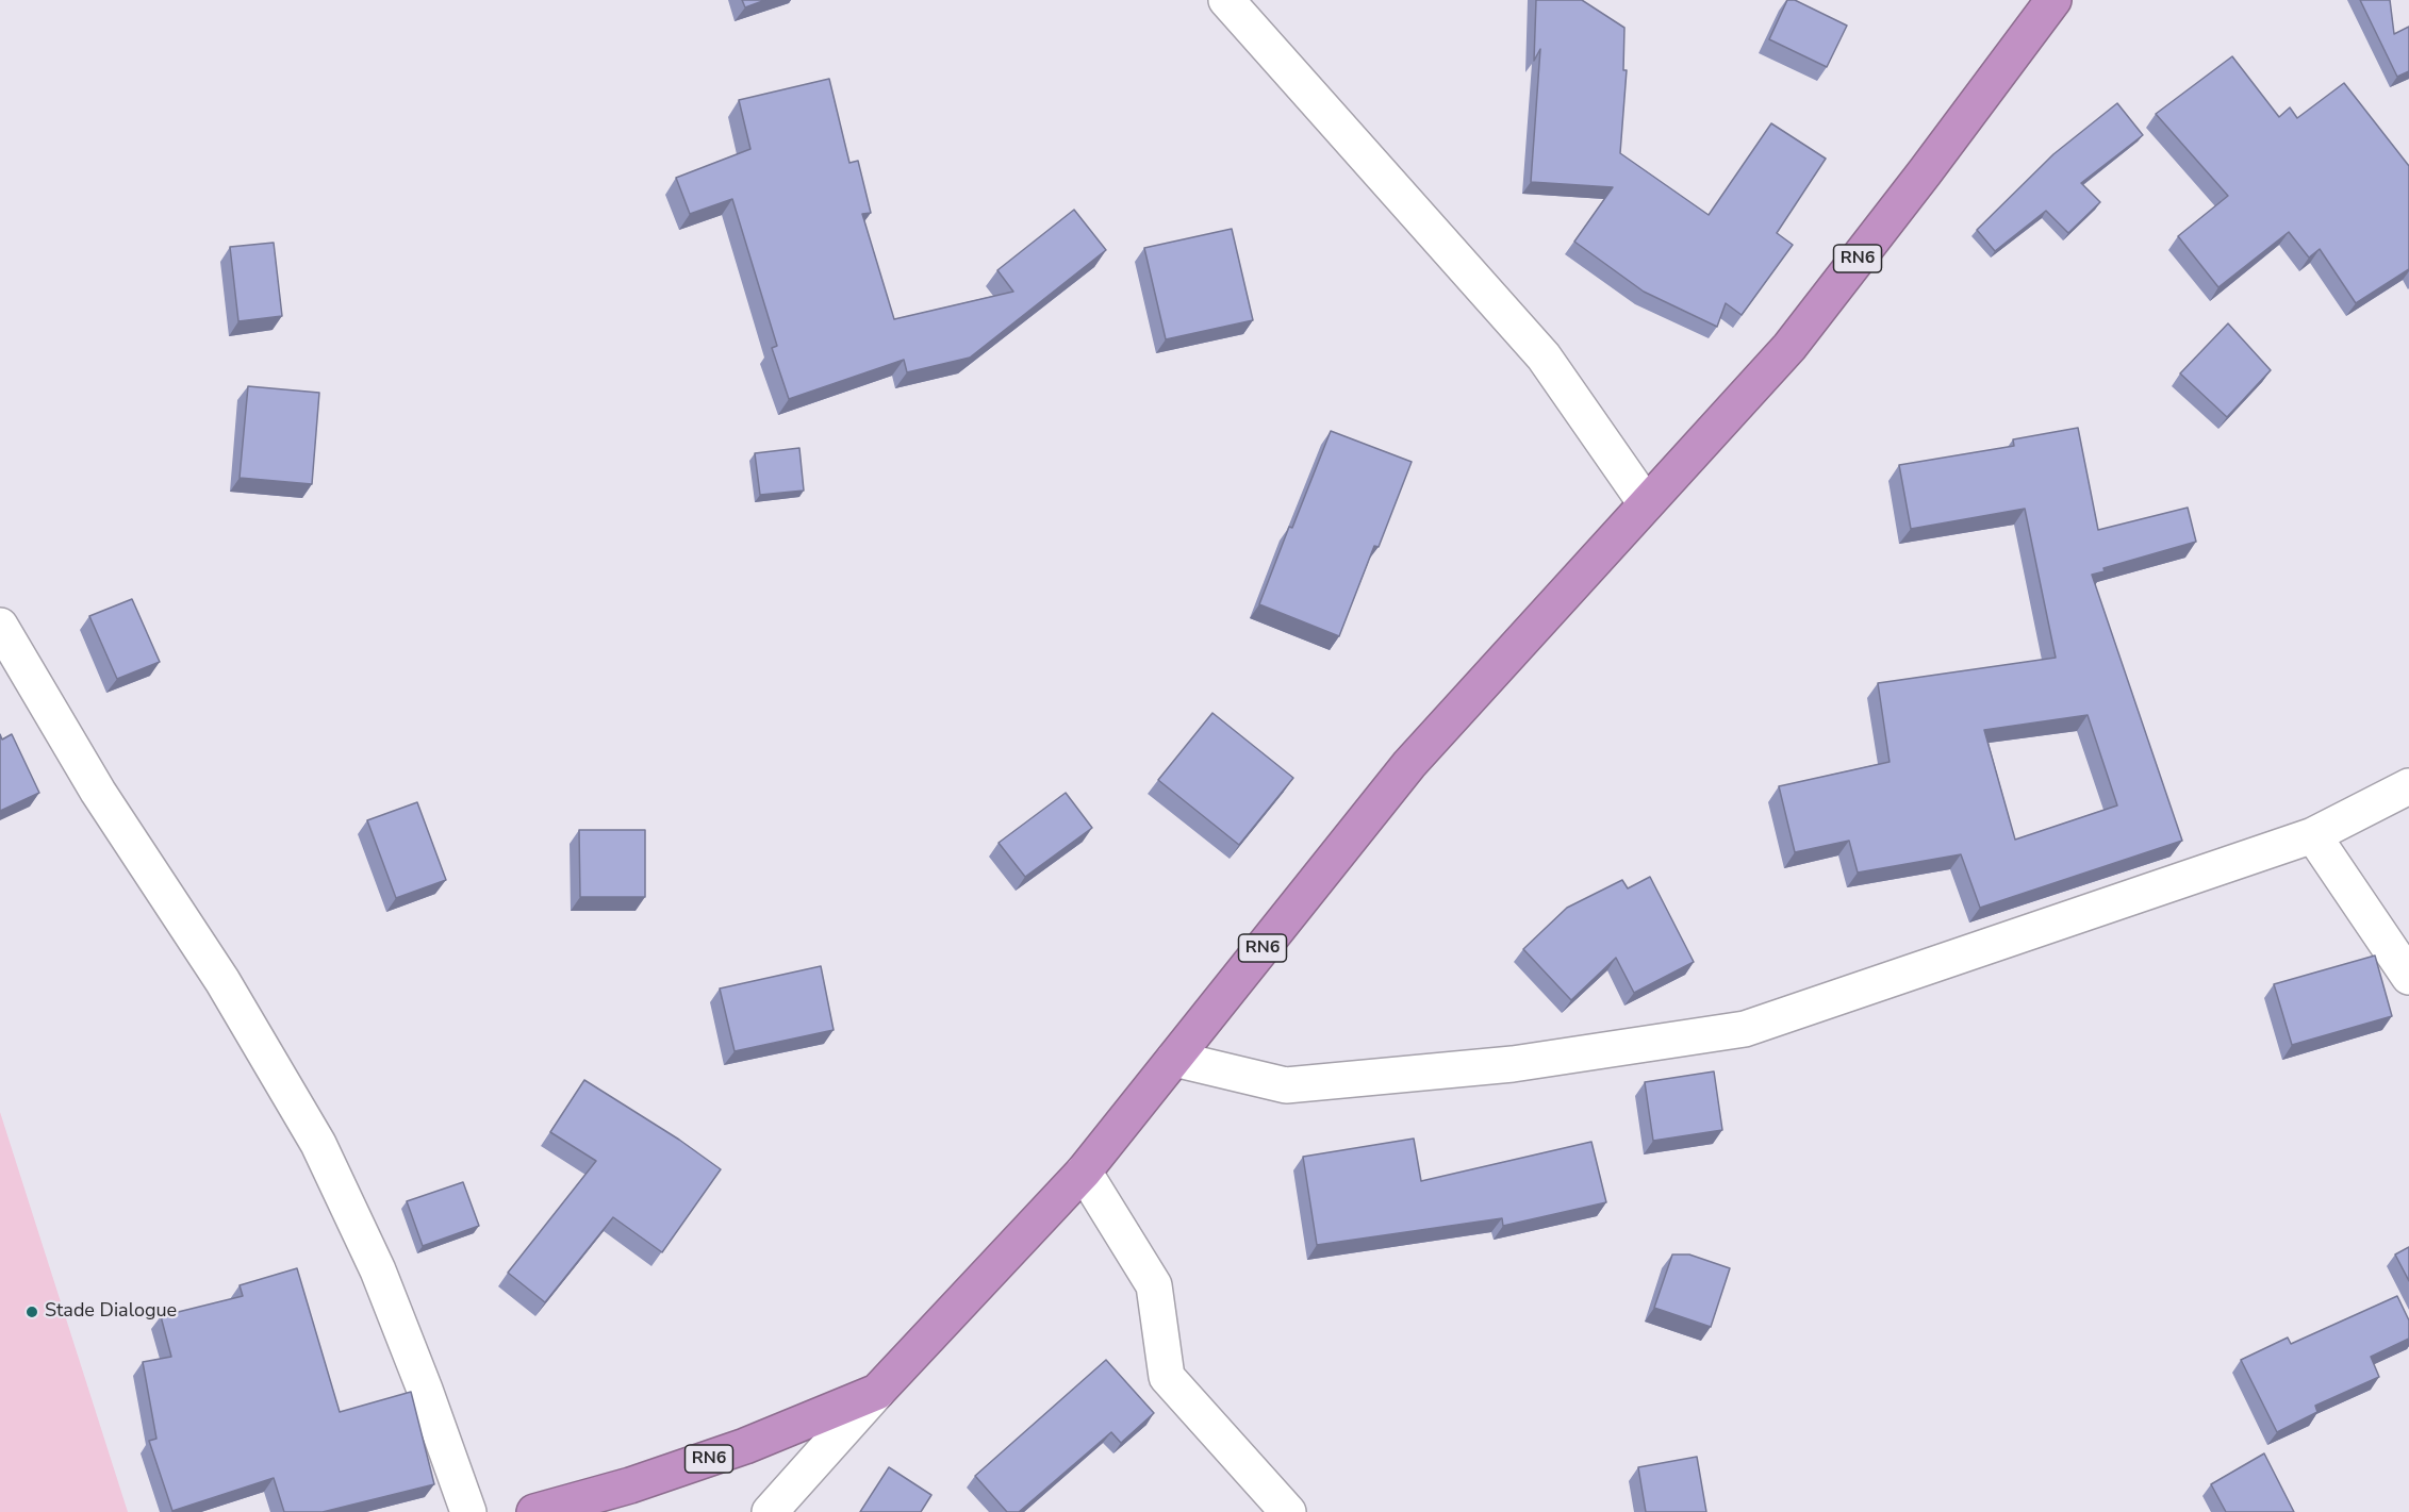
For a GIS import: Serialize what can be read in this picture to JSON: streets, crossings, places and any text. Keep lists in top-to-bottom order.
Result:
{
  "streets": {
    "highway": ["RN6"]
  },
  "places": ["Stade Dialogue"]
}
